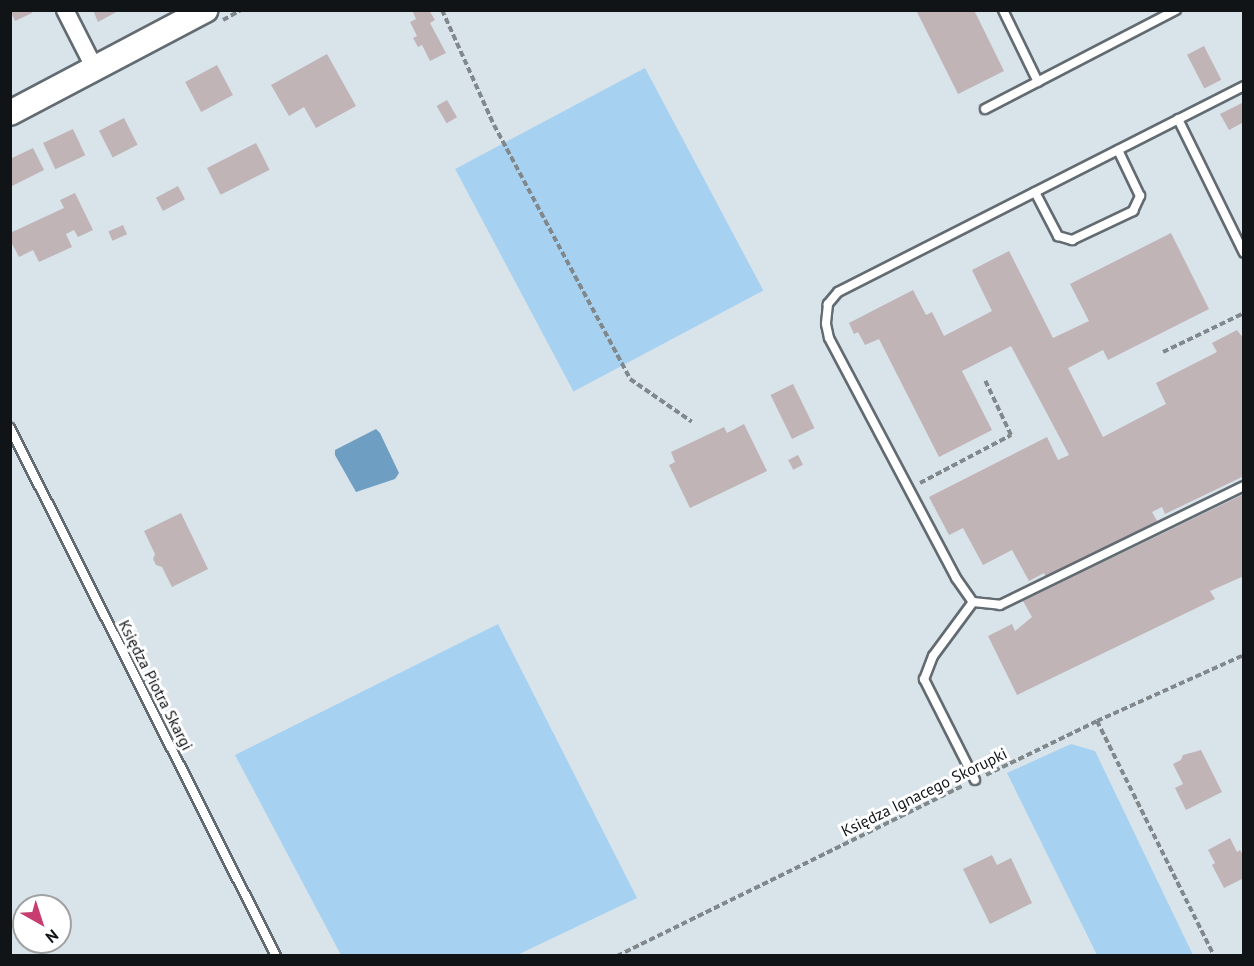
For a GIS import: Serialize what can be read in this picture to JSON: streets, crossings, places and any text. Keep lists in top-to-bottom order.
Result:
{
  "streets": {
    "lane": ["Księdza Piotra Skargi"],
    "path": ["Księdza Ignacego Skorupki"]
  },
  "north": "bottom right"
}
